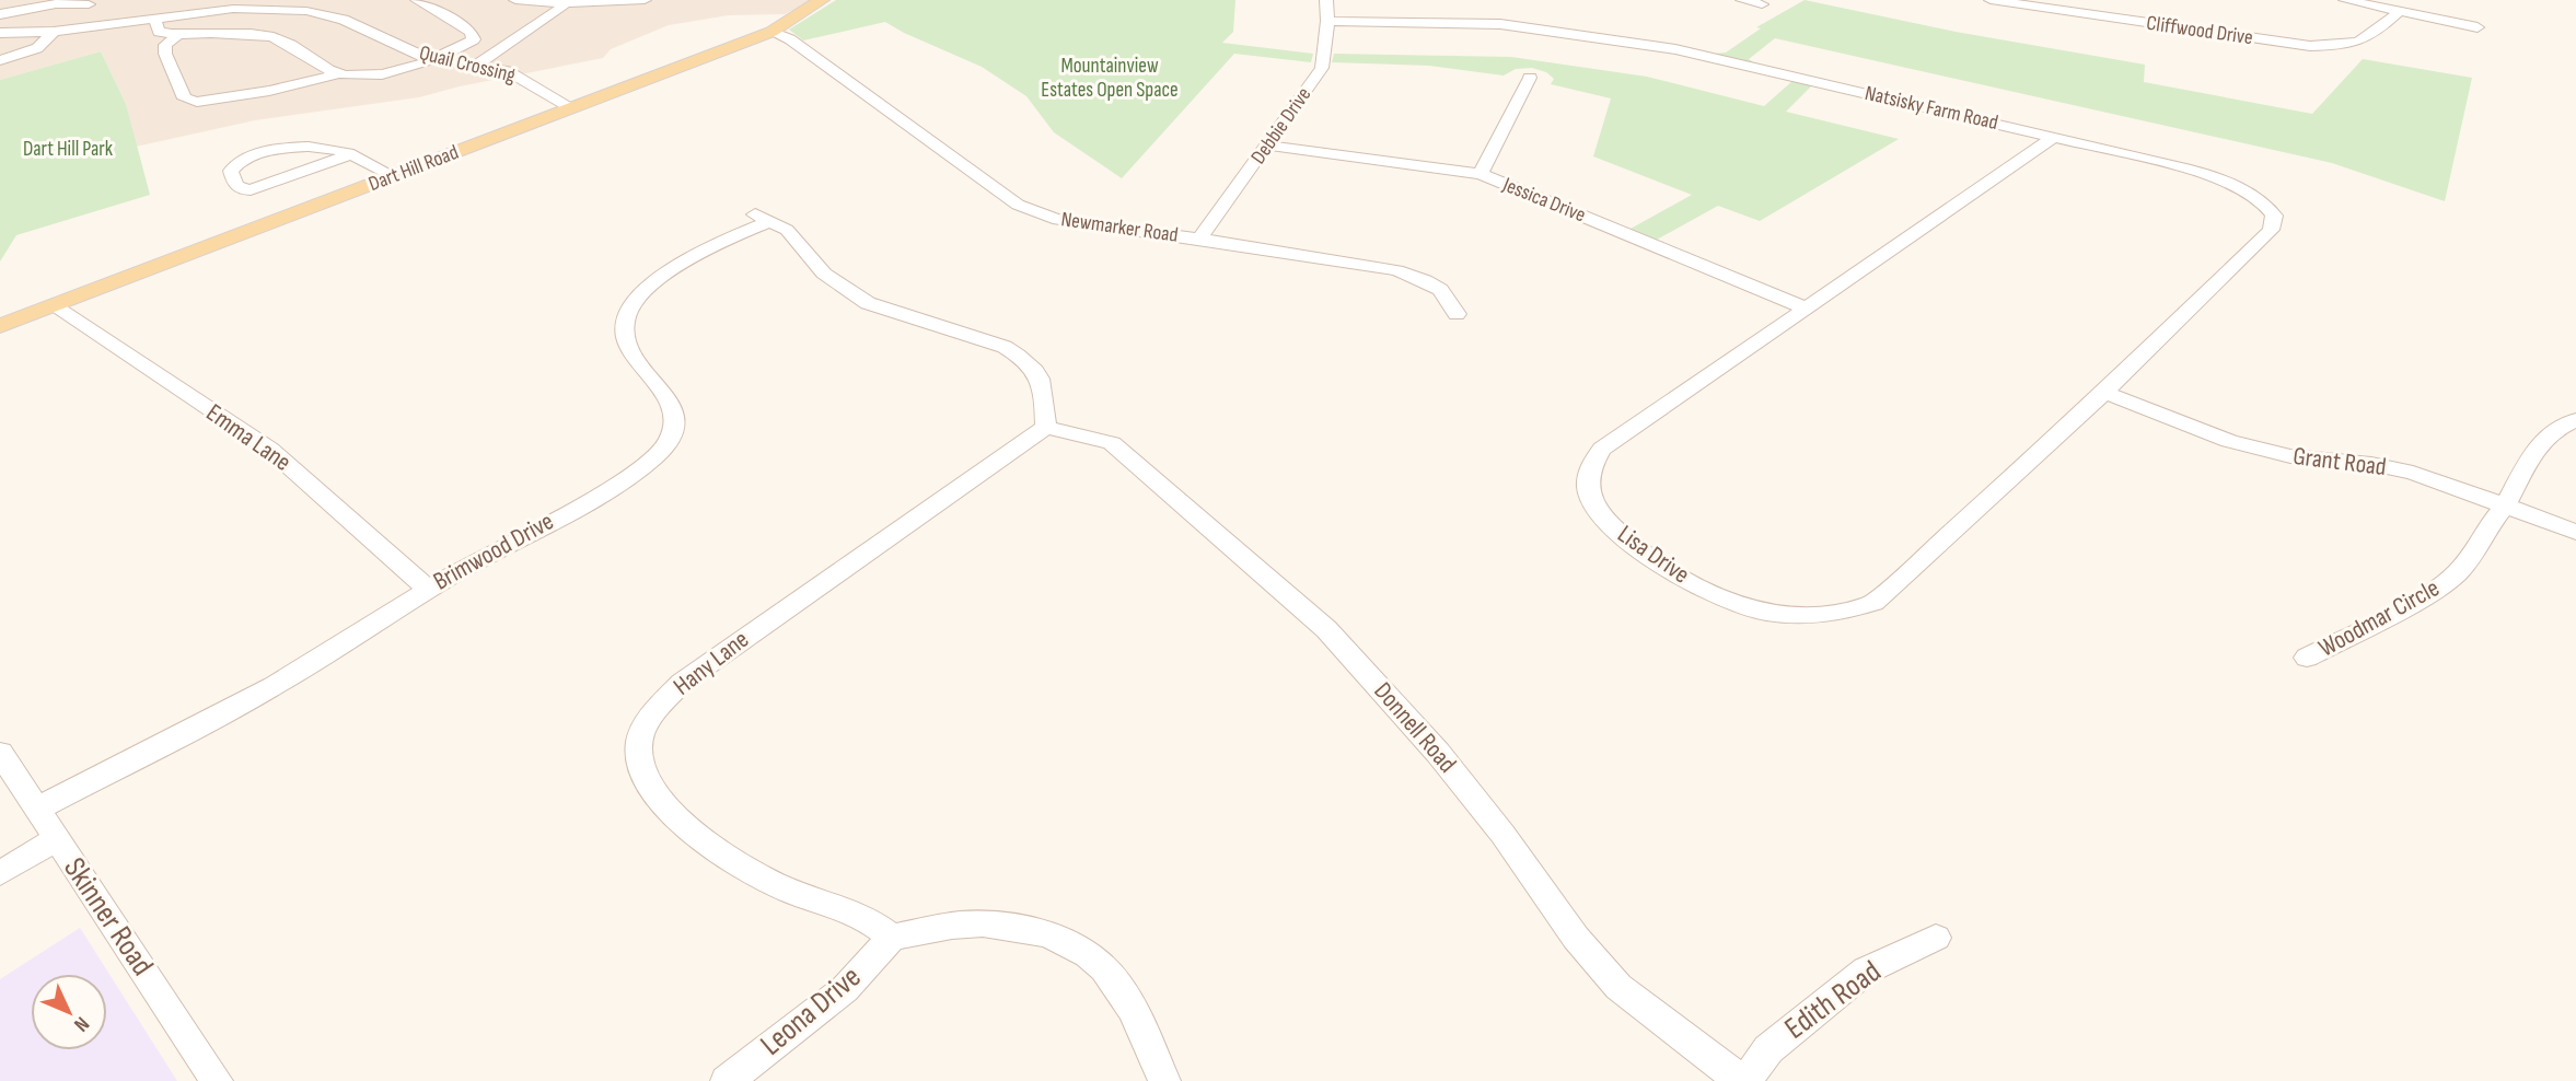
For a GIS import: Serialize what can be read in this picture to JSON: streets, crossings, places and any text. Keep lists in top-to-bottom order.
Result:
{
  "streets": {
    "main road": ["Dart Hill Road"],
    "street": [
      "Cliffwood Drive",
      "Quail Crossing",
      "Natsisky Farm Road",
      "Debbie Drive",
      "Jessica Drive",
      "Newmarker Road",
      "Emma Lane",
      "Grant Road",
      "Brimwood Drive",
      "Lisa Drive",
      "Woodmar Circle",
      "Hany Lane",
      "Donnell Road",
      "Skinner Road",
      "Edith Road",
      "Leona Drive"
    ]
  },
  "crossings": [
    ["Quail Crossing", "Dart Hill Road"],
    ["Natsisky Farm Road", "Debbie Drive"],
    ["Natsisky Farm Road", "Grant Road"],
    ["Natsisky Farm Road", "Lisa Drive"],
    ["Debbie Drive", "Jessica Drive"],
    ["Debbie Drive", "Newmarker Road"],
    ["Dart Hill Road", "Newmarker Road"],
    ["Dart Hill Road", "Emma Lane"],
    ["Jessica Drive", "Lisa Drive"],
    ["Emma Lane", "Brimwood Drive"],
    ["Grant Road", "Lisa Drive"],
    ["Grant Road", "Woodmar Circle"],
    ["Brimwood Drive", "Hany Lane"],
    ["Brimwood Drive", "Donnell Road"],
    ["Brimwood Drive", "Skinner Road"],
    ["Hany Lane", "Donnell Road"],
    ["Hany Lane", "Leona Drive"],
    ["Donnell Road", "Edith Road"]
  ],
  "parks": ["Mountainview Estates Open Space", "Dart Hill Park"],
  "north": "bottom right"
}
